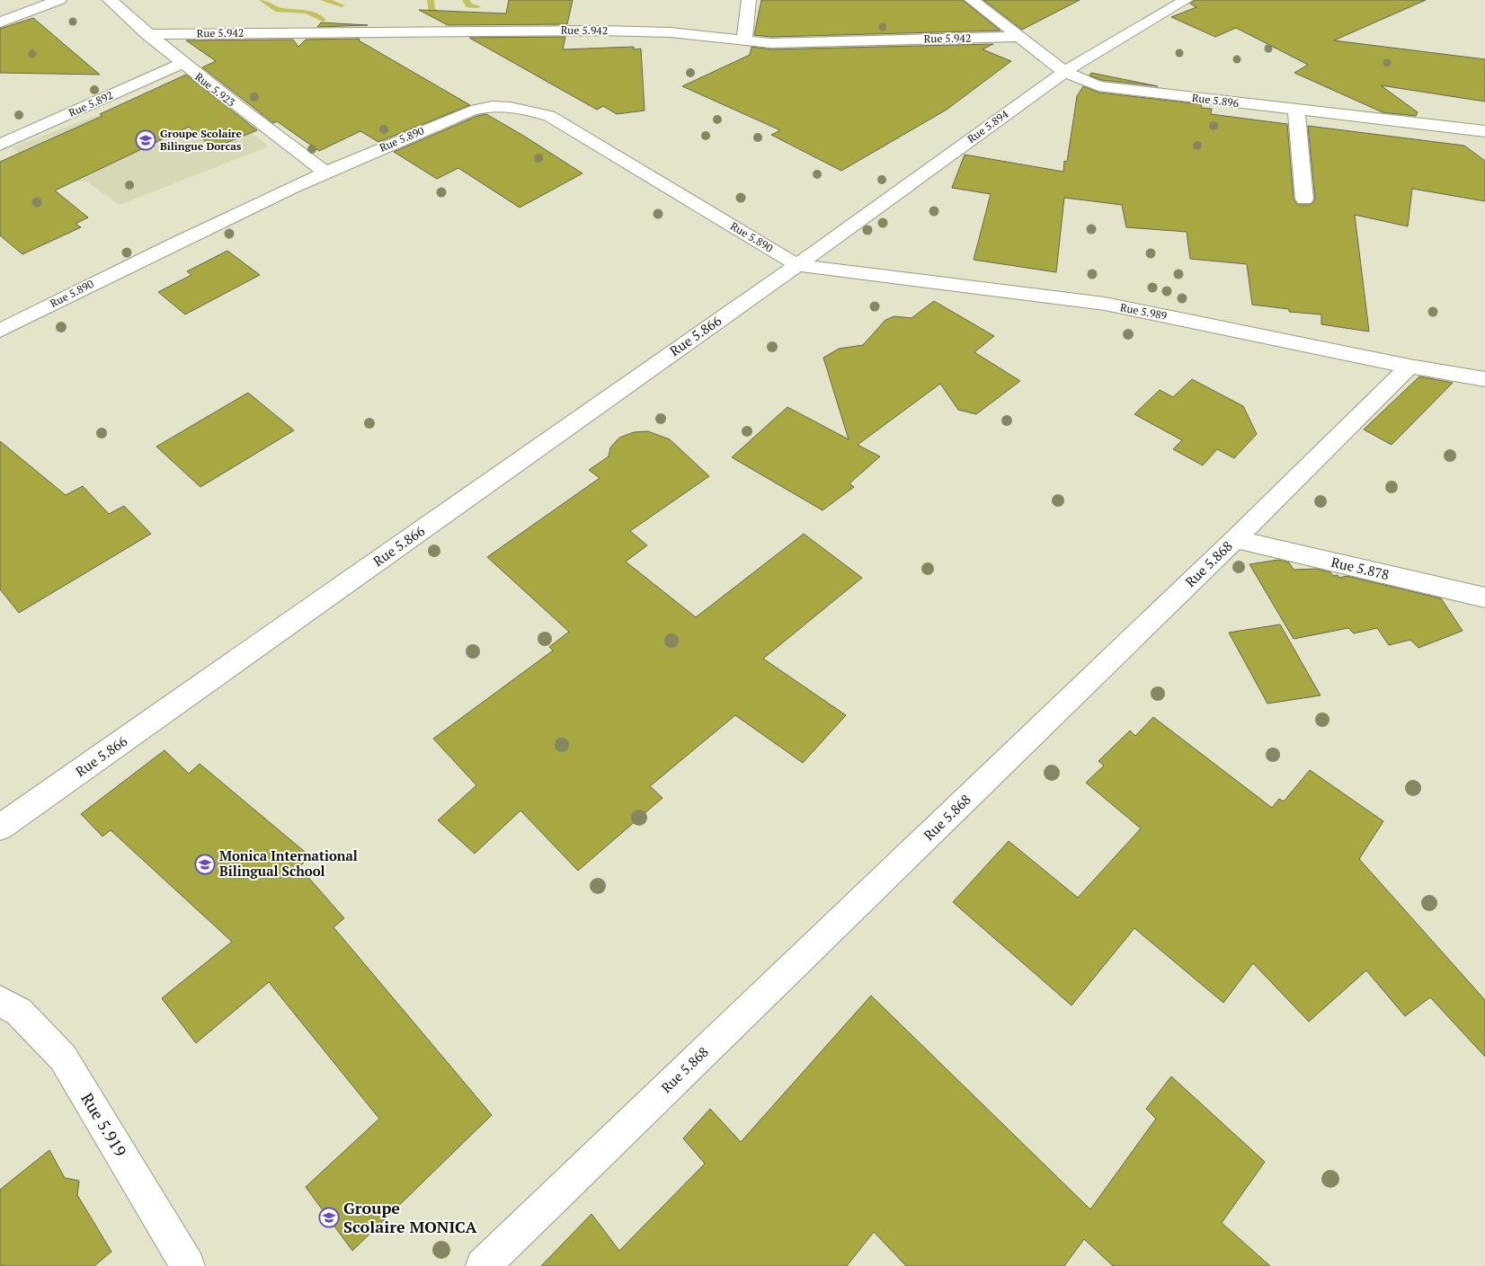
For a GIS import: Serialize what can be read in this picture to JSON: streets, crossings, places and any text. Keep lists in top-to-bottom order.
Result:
{
  "streets": {
    "street": [
      "Rue 5.942",
      "Rue 5.923",
      "Rue 5.896",
      "Rue 5.892",
      "Rue 5.894",
      "Rue 5.890",
      "Rue 5.989",
      "Rue 5.866",
      "Rue 5.868",
      "Rue 5.878",
      "Rue 5.919"
    ]
  },
  "crossings": [
    ["Rue 5.942", "Rue 5.923"],
    ["Rue 5.942", "Rue 5.896"],
    ["Rue 5.923", "Rue 5.892"],
    ["Rue 5.923", "Rue 5.890"],
    ["Rue 5.896", "Rue 5.894"],
    ["Rue 5.894", "Rue 5.890"],
    ["Rue 5.894", "Rue 5.989"],
    ["Rue 5.894", "Rue 5.866"],
    ["Rue 5.890", "Rue 5.989"],
    ["Rue 5.890", "Rue 5.866"],
    ["Rue 5.989", "Rue 5.866"],
    ["Rue 5.989", "Rue 5.868"],
    ["Rue 5.868", "Rue 5.878"]
  ],
  "places": {
    "school or university": ["Groupe Scolaire Bilingue Dorcas", "Monica International Bilingual School", "Groupe Scolaire MONICA"]
  }
}
